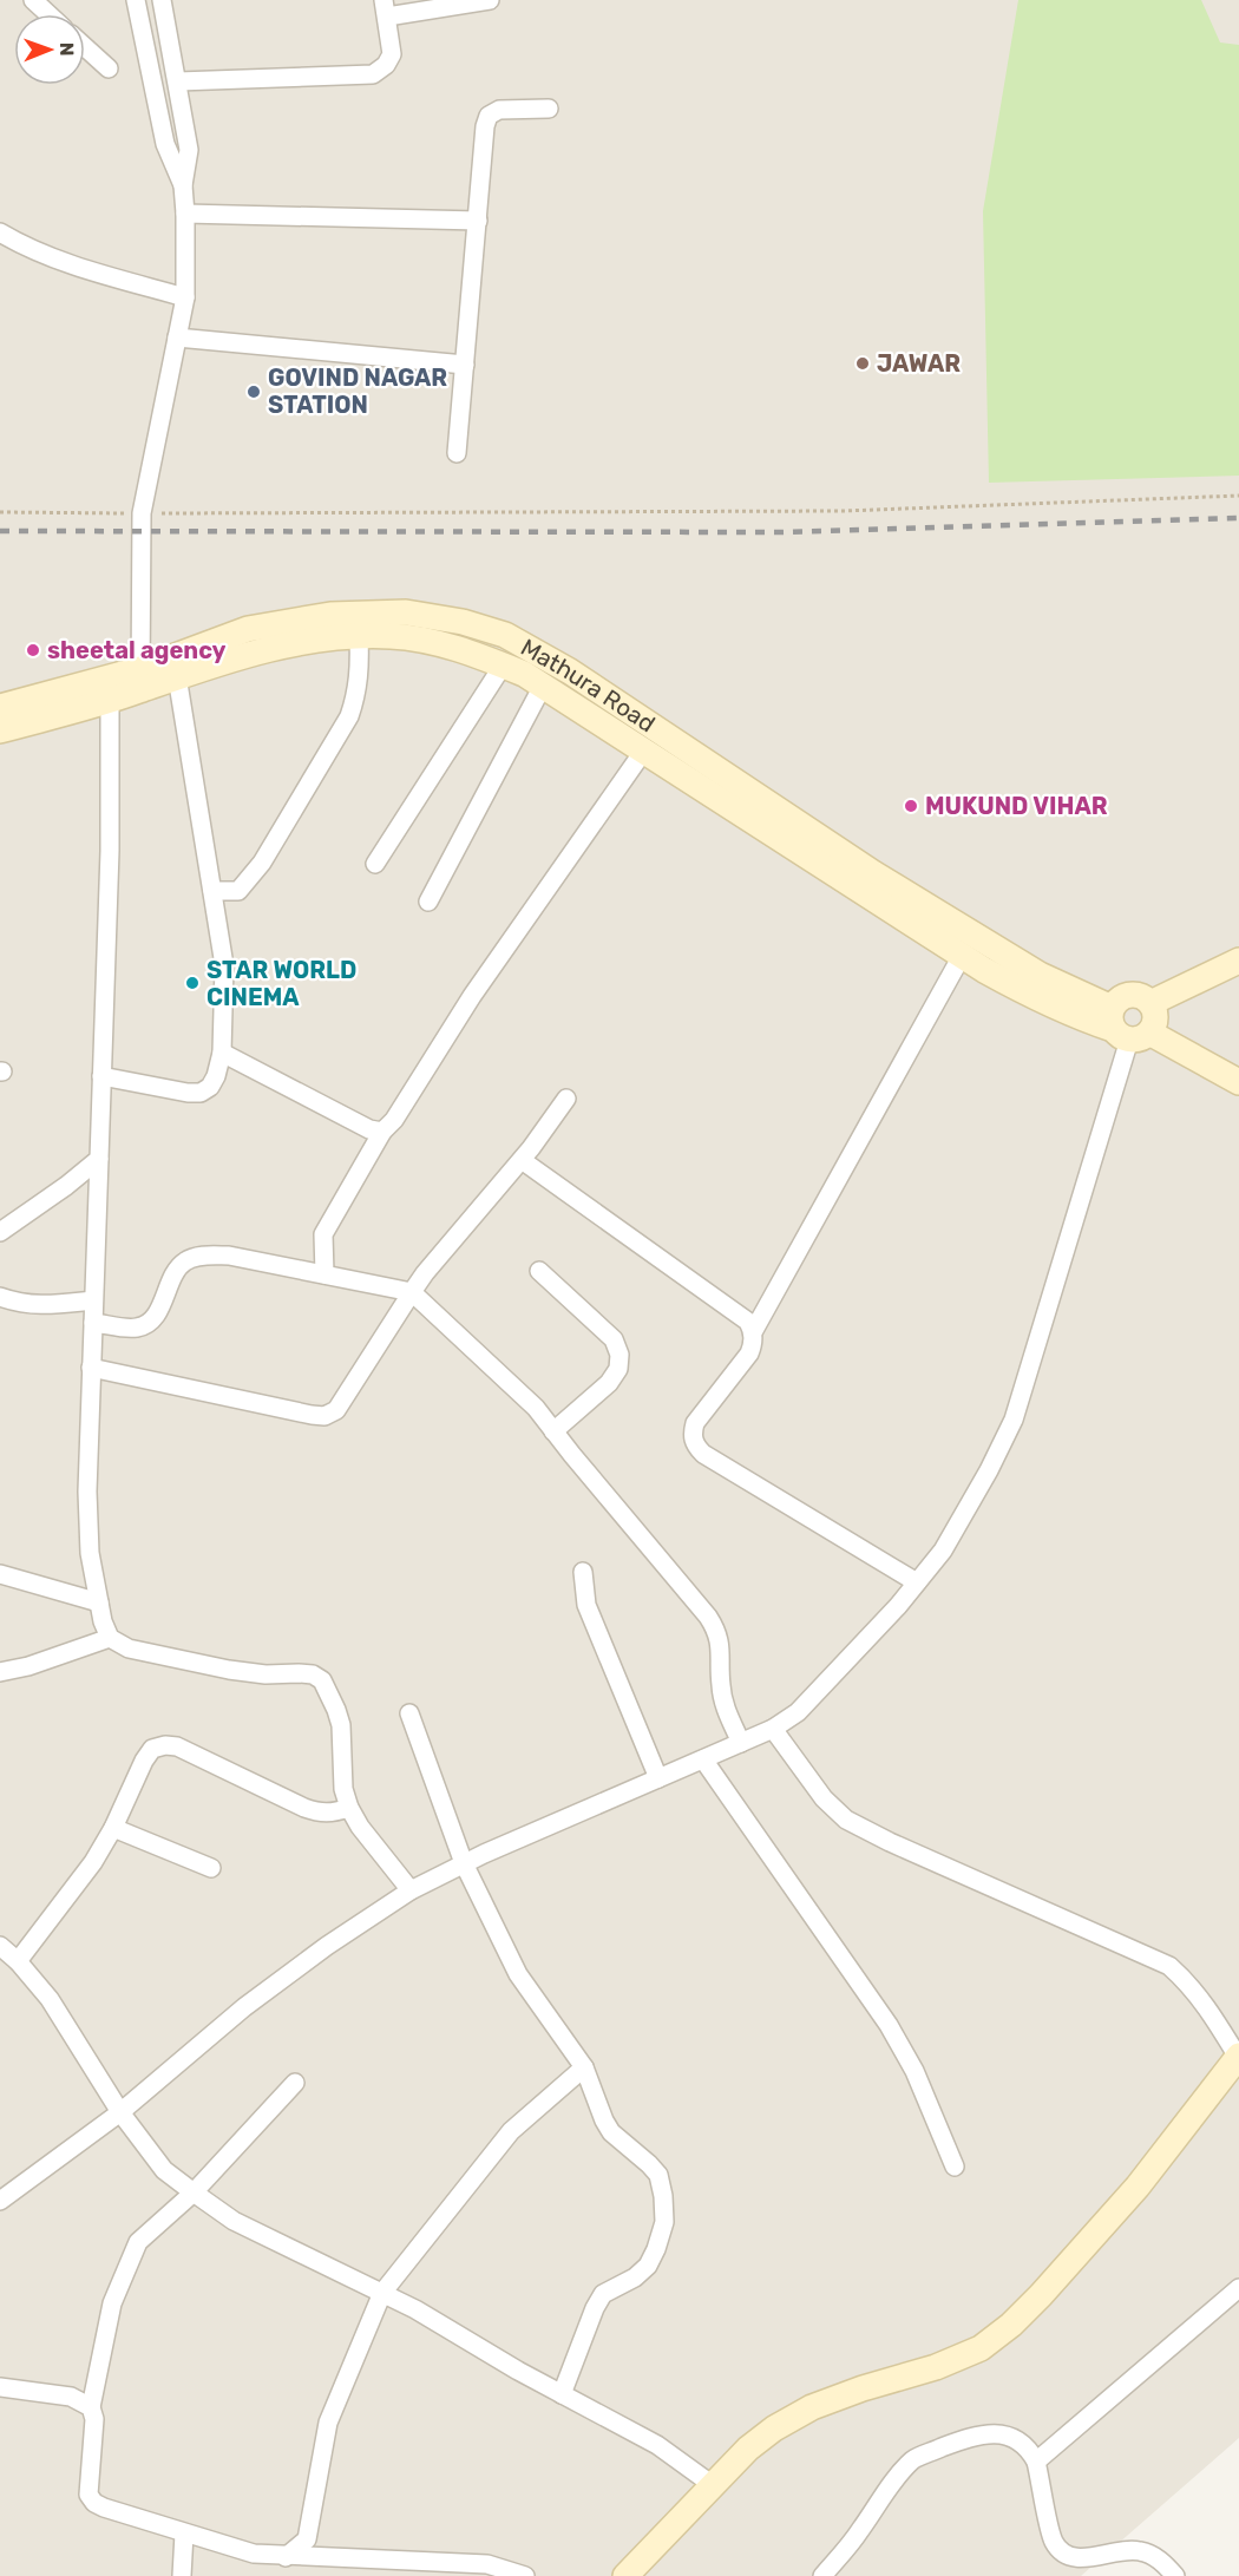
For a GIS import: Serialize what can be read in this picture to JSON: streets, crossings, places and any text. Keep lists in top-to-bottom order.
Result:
{
  "streets": {
    "main road": ["Mathura Road"]
  },
  "places": [
    "JAWAR",
    "GOVIND NAGAR STATION",
    "sheetal agency",
    "MUKUND VIHAR",
    "STAR WORLD CINEMA"
  ],
  "north": "right"
}
